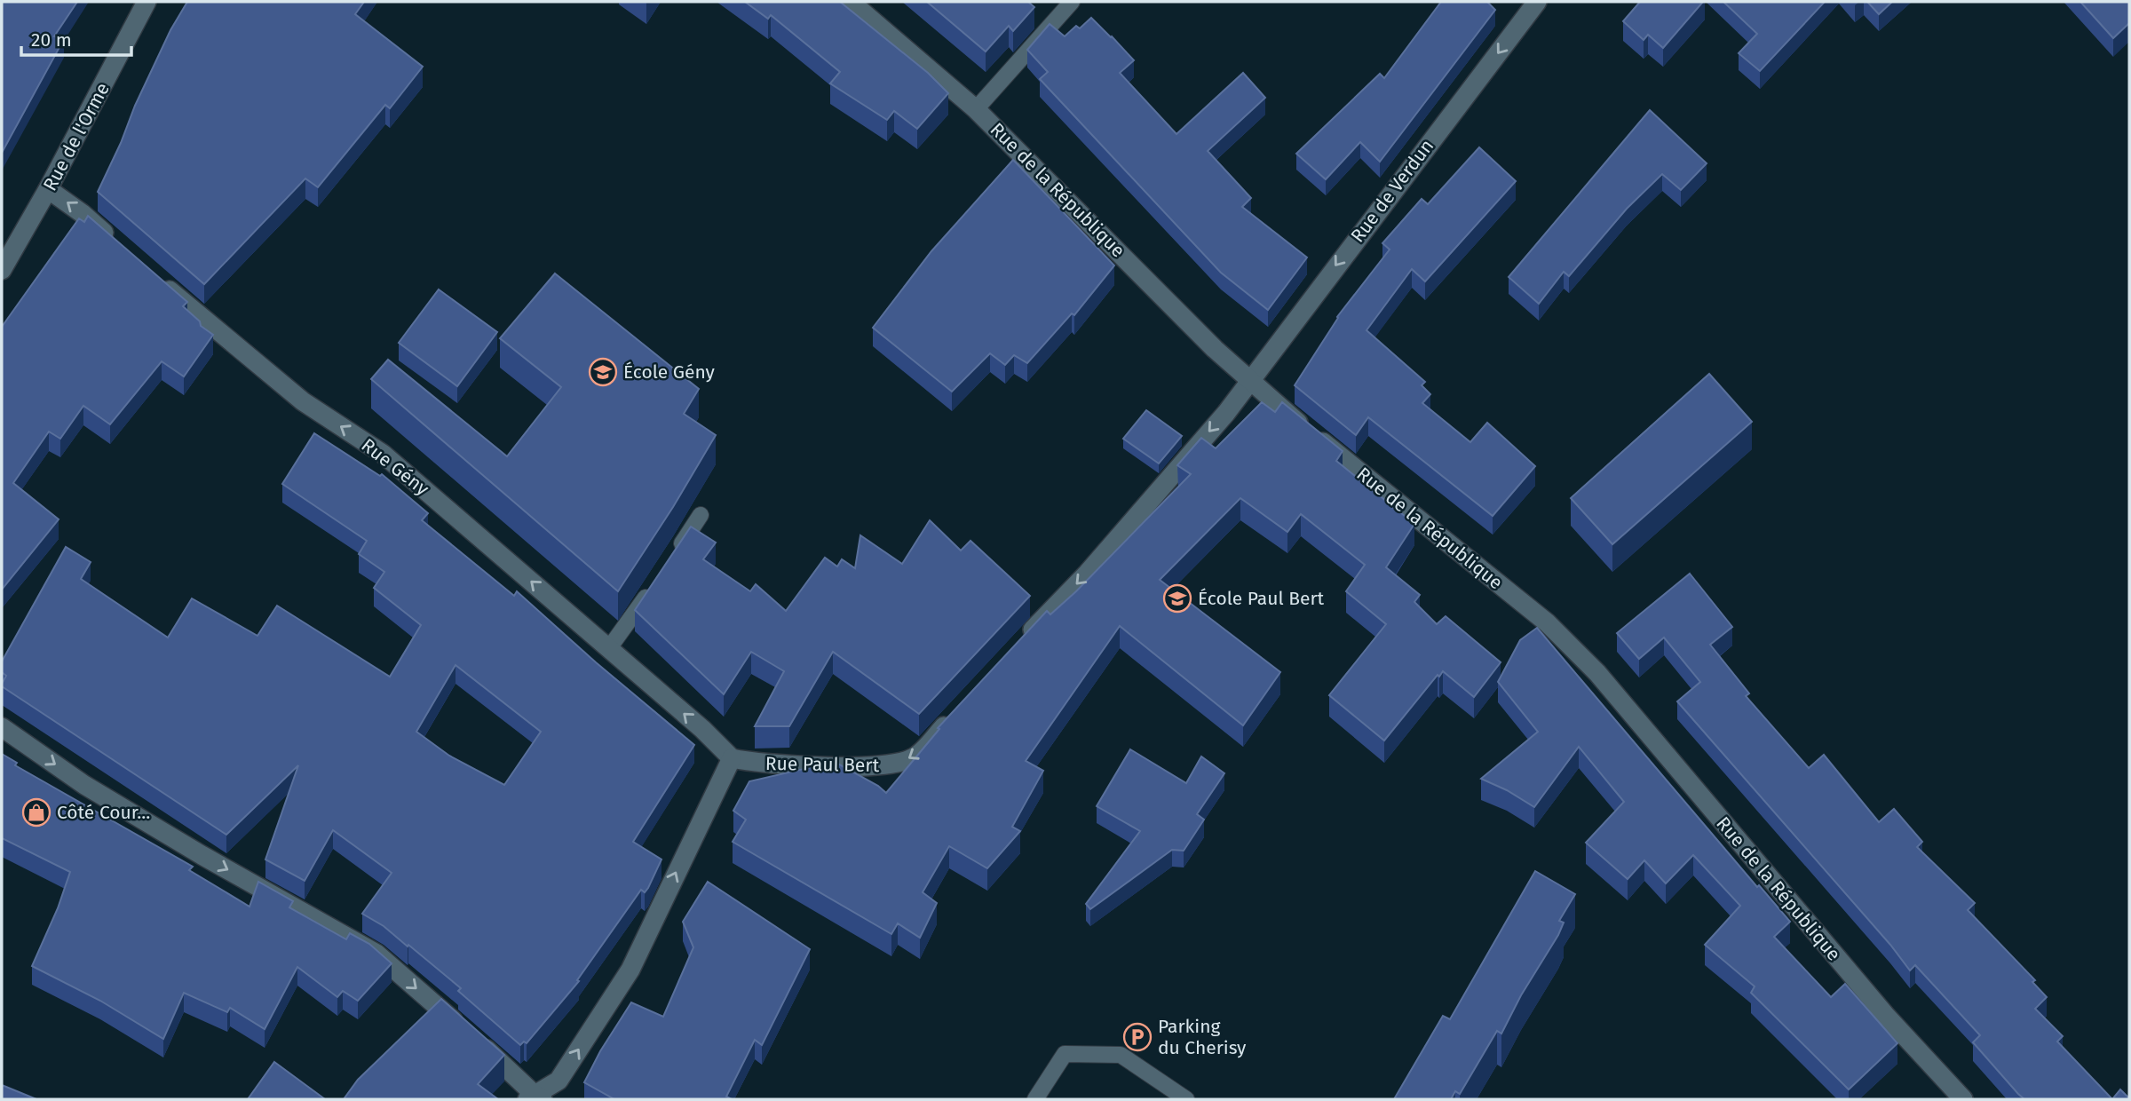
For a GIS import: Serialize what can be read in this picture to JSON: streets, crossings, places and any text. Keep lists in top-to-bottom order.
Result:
{
  "streets": {
    "main road": [
      "Rue de l'Orme",
      "Rue de la République",
      "Rue de Verdun",
      "Rue Gény",
      "Rue Paul Bert"
    ]
  },
  "crossings": [
    ["Rue de la République", "Rue de Verdun"],
    ["Rue Gény", "Rue Paul Bert"]
  ],
  "one_way": ["Rue de Verdun", "Rue Gény", "Rue Paul Bert"],
  "places": {
    "school or university": ["École Gény", "École Paul Bert"],
    "shop": ["Côté Cour..."],
    "parking": ["Parking du Cherisy"]
  },
  "scale_bar": "20 m"
}
